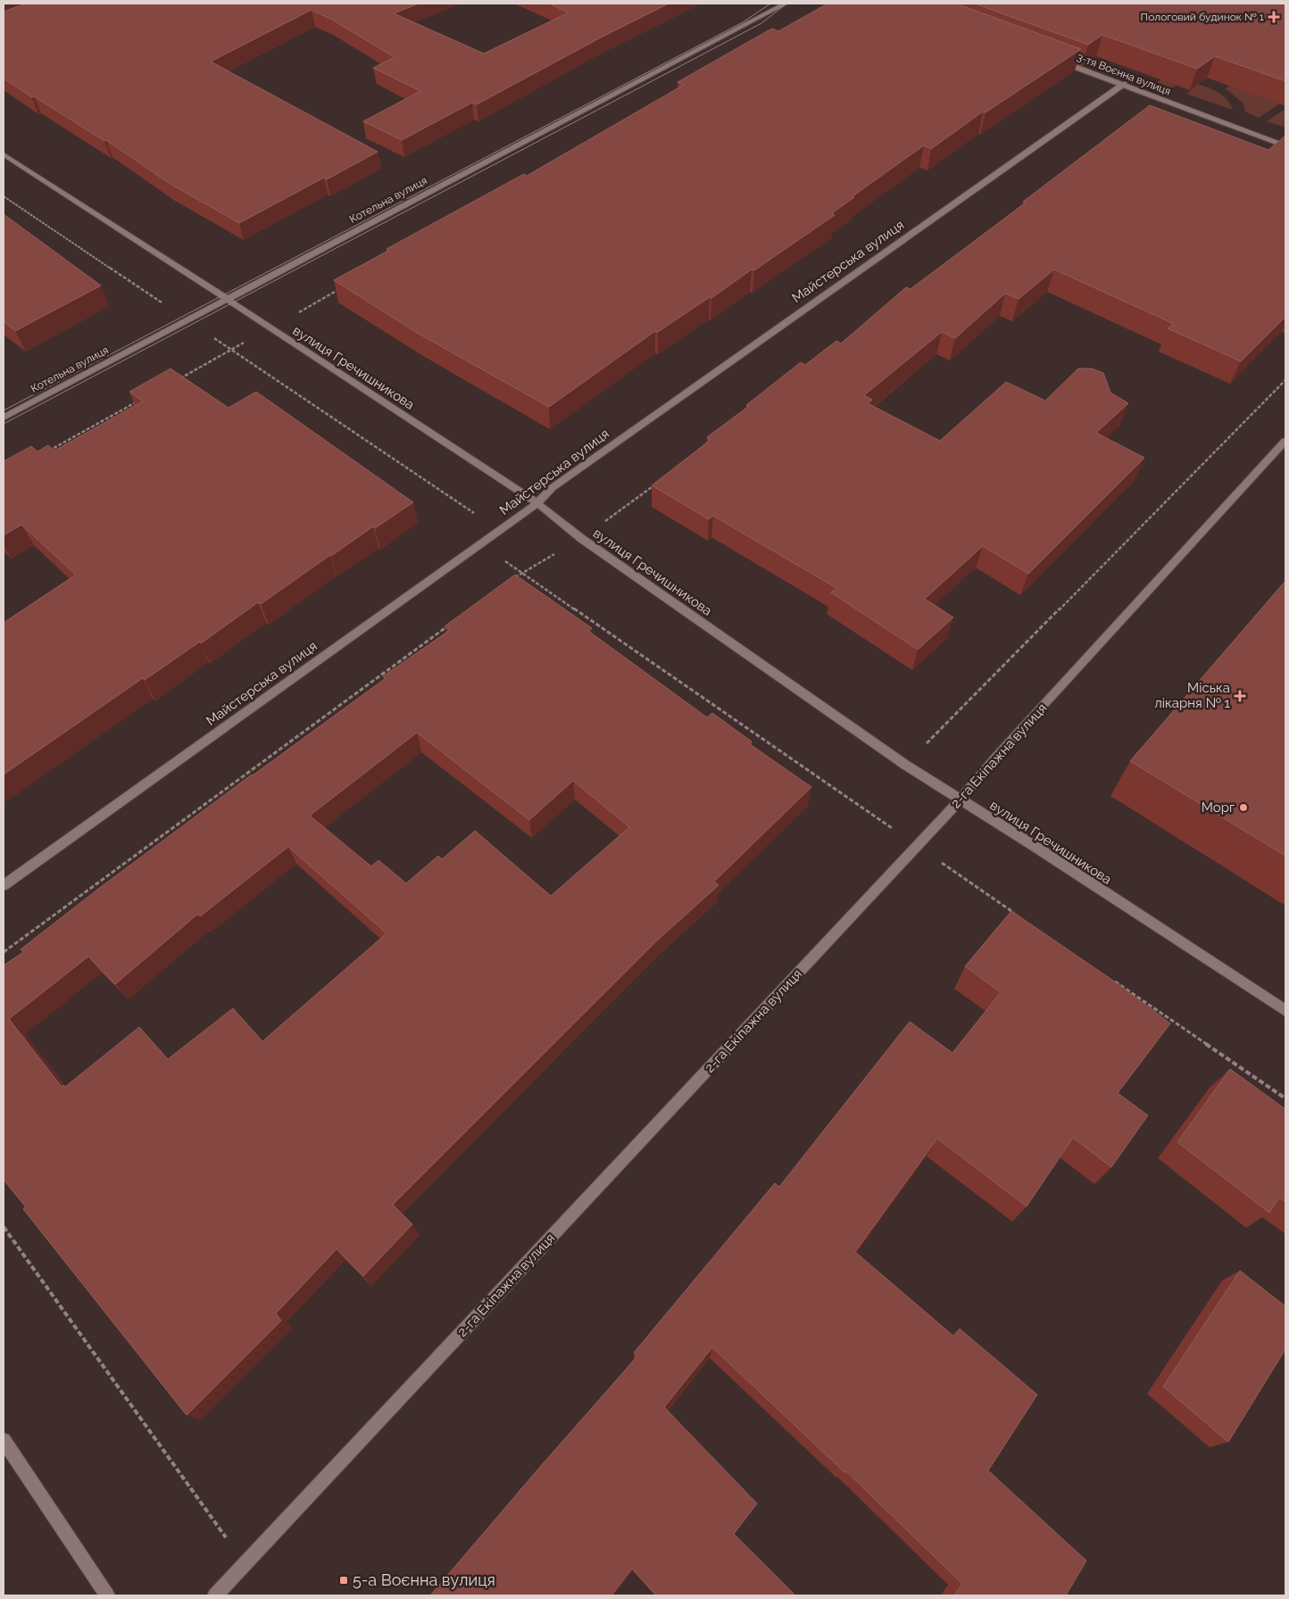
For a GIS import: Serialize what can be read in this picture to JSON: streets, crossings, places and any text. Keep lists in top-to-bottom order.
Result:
{
  "streets": {
    "street": [
      "3-тя Воєнна вулиця",
      "Котельна вулиця",
      "Майстерська вулиця",
      "вулиця Гречишникова",
      "2-га Екіпажна вулиця"
    ]
  },
  "crossings": [
    ["3-тя Воєнна вулиця", "Майстерська вулиця"],
    ["Котельна вулиця", "вулиця Гречишникова"],
    ["Майстерська вулиця", "вулиця Гречишникова"],
    ["вулиця Гречишникова", "2-га Екіпажна вулиця"]
  ],
  "places": {
    "health": ["Пологовий будинок № 1", "Міська лікарня № 1"],
    "other": ["Морг"],
    "transit": ["5-а Воєнна вулиця"]
  }
}
